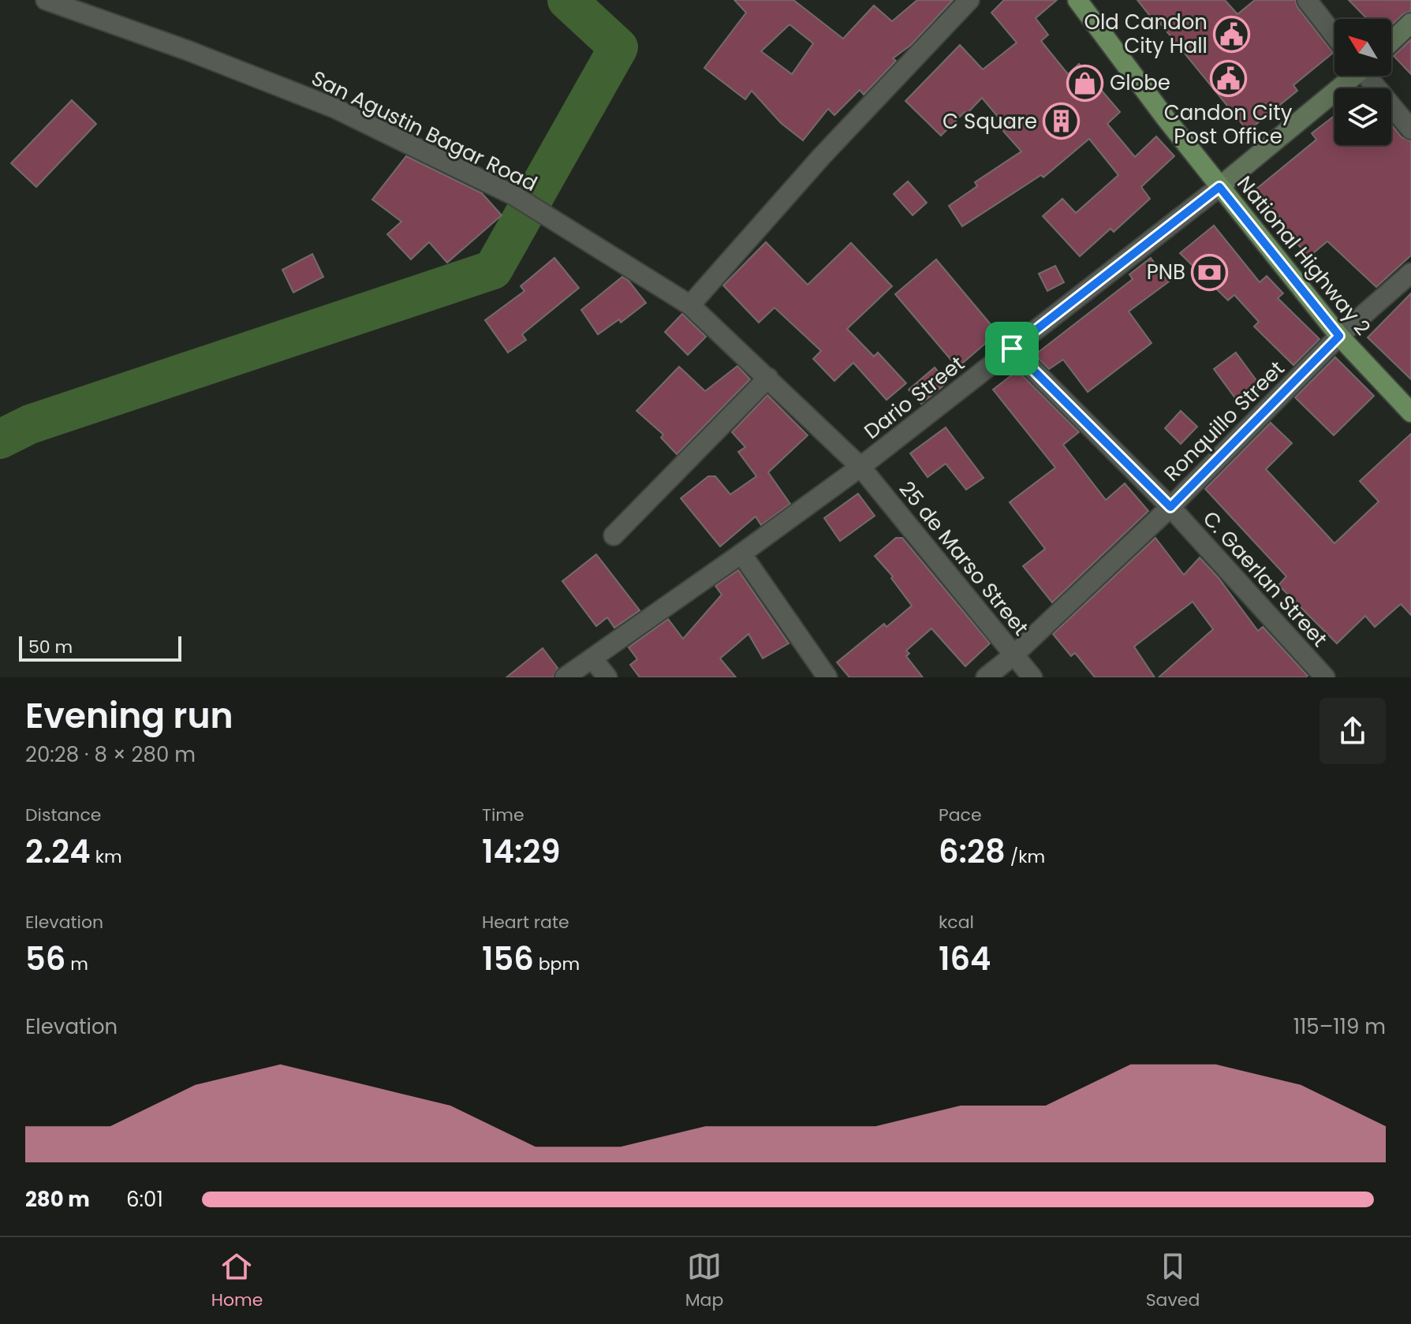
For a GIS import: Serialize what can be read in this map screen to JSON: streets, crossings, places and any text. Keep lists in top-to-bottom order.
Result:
{
  "streets": {
    "main road": ["National Highway 2"],
    "street": [
      "San Agustin Bagar Road",
      "Dario Street",
      "Ronquillo Street",
      "25 de Marso Street",
      "C. Gaerlan Street"
    ]
  },
  "crossings": [
    ["San Agustin Bagar Road", "Dario Street"],
    ["San Agustin Bagar Road", "25 de Marso Street"],
    ["National Highway 2", "Dario Street"],
    ["National Highway 2", "Ronquillo Street"],
    ["Dario Street", "25 de Marso Street"],
    ["Dario Street", "C. Gaerlan Street"],
    ["Ronquillo Street", "25 de Marso Street"],
    ["Ronquillo Street", "C. Gaerlan Street"]
  ],
  "places": {
    "public building": ["Old Candon City Hall", "Candon City Post Office"],
    "shop": ["Globe"],
    "building": ["C Square"],
    "bank": ["PNB"]
  },
  "scale_bar": "50 m",
  "north": "top left",
  "page": {
    "scale": "50 m",
    "heading": ["Evening run", "20:28 · 8 × 280 m"],
    "stats": [
      ["Distance", "2.24 km"],
      ["Time", "14:29"],
      ["Pace", "6:28 /km"],
      ["Elevation", "56 m"],
      ["Heart rate", "156 bpm"],
      ["kcal", "164"]
    ],
    "chart": ["Elevation", "115–119 m"],
    "list": [
      {
        "name": "280 m",
        "note": "6:01"
      }
    ],
    "tabs": ["Home", "Map", "Saved"]
  }
}
